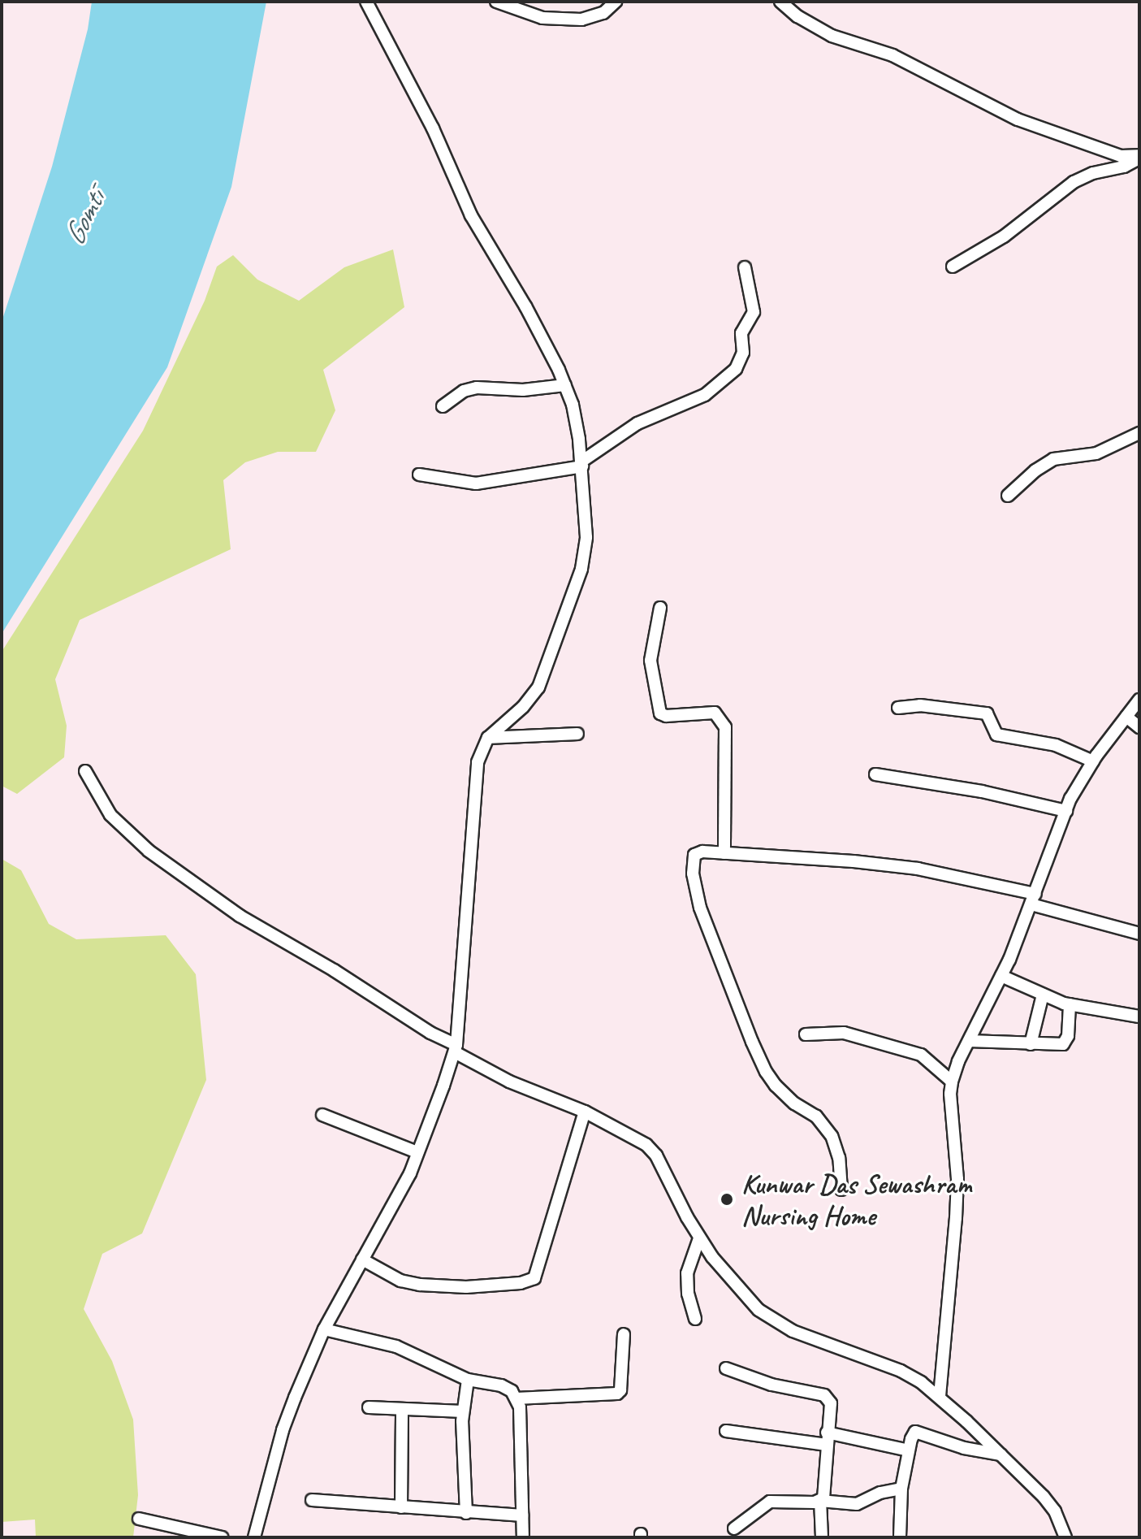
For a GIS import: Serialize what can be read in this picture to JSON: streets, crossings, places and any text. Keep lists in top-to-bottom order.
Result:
{
  "water": ["Gomtī"],
  "places": ["Kunwar Das Sewashram Nursing Home"]
}
